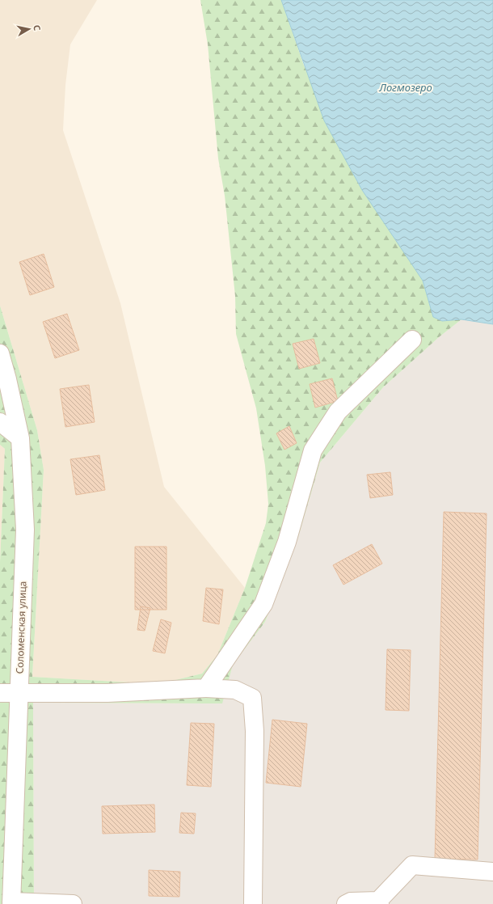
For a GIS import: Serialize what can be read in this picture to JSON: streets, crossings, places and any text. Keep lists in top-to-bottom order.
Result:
{
  "streets": {
    "street": ["Соломенская улица"]
  },
  "water": ["Логмозеро"],
  "north": "right"
}
